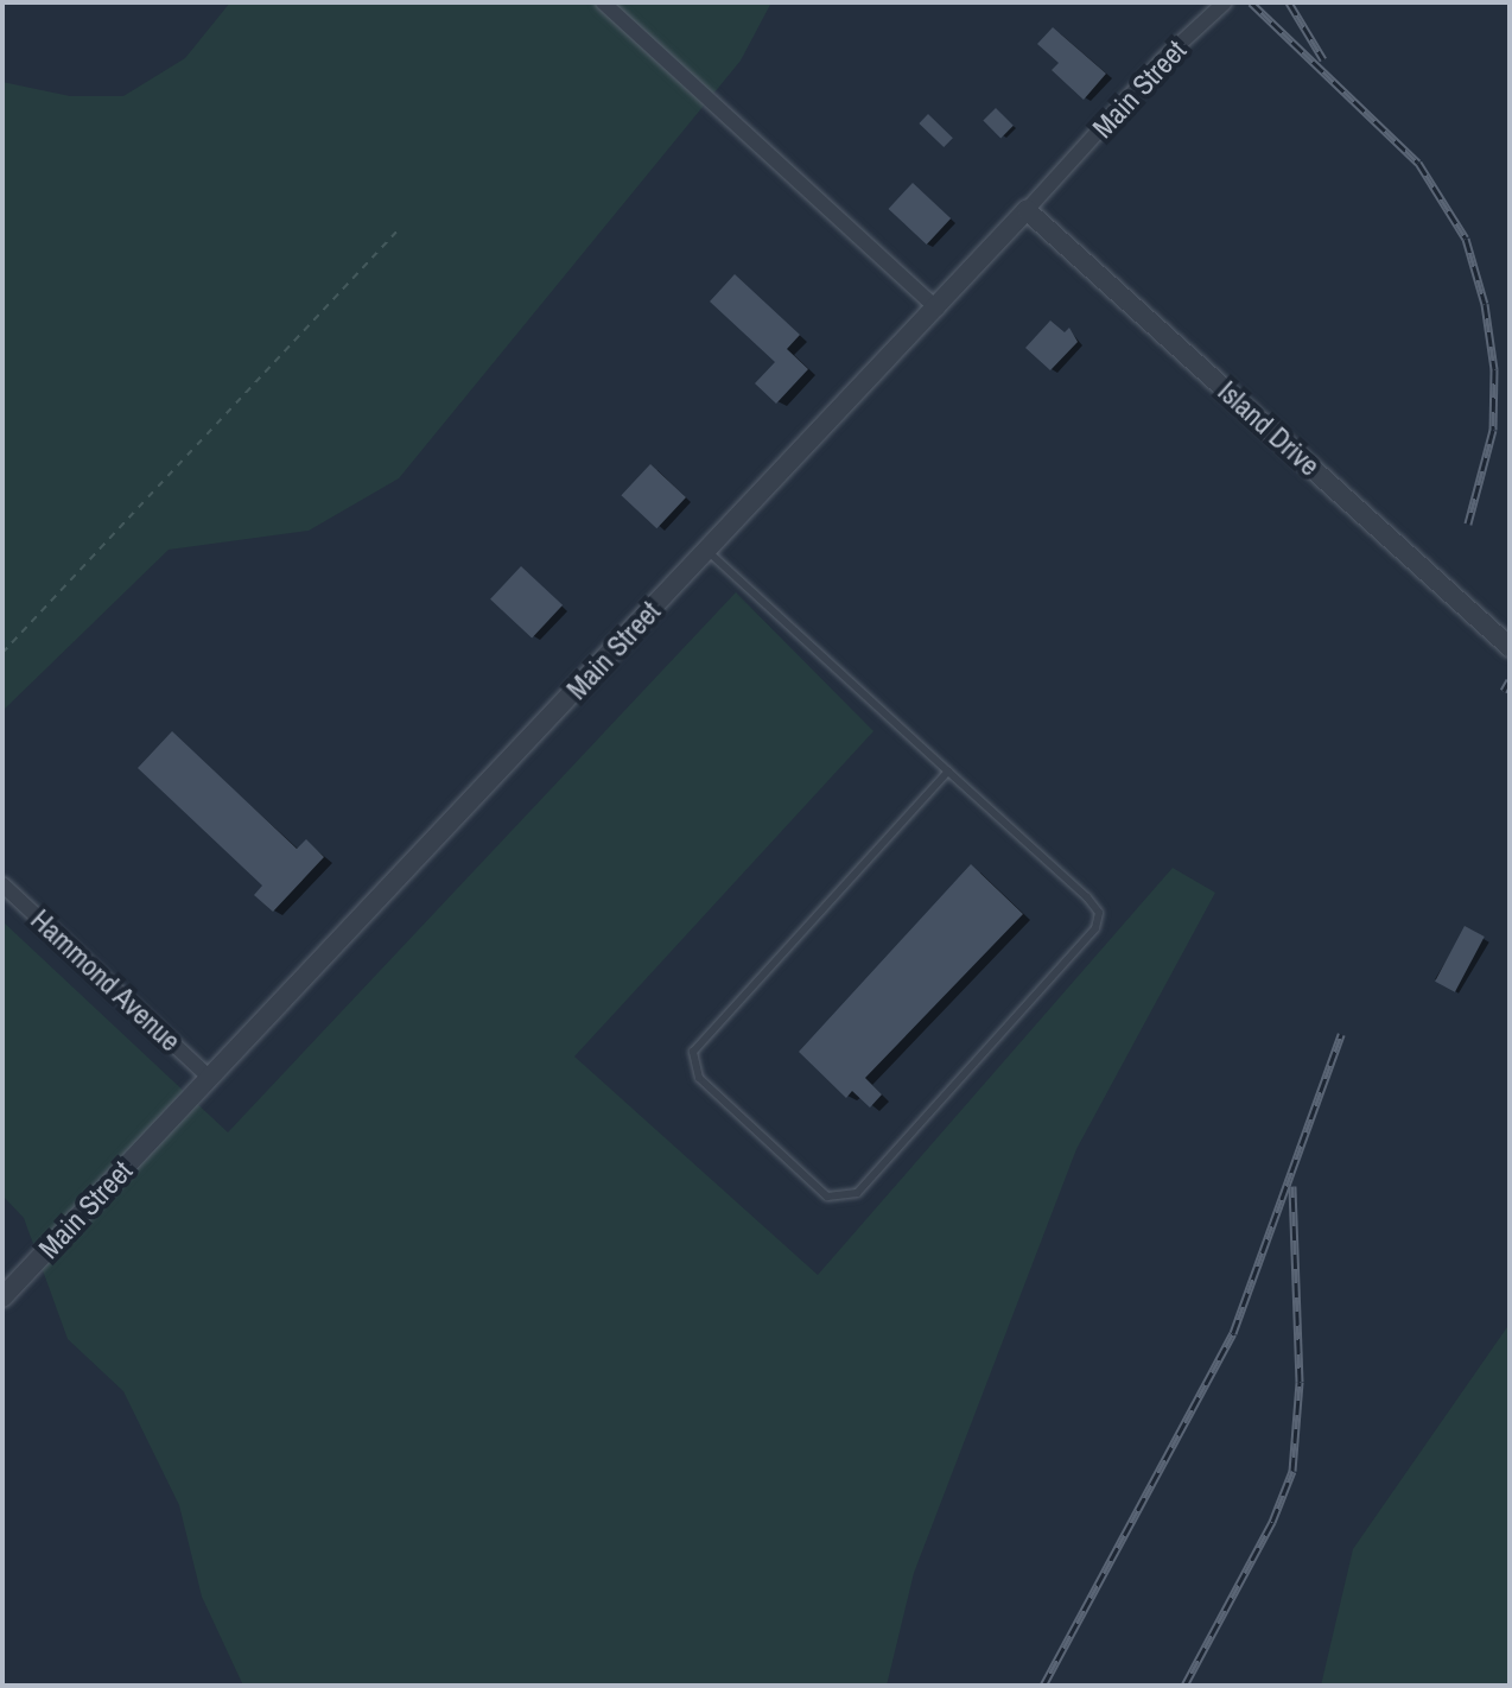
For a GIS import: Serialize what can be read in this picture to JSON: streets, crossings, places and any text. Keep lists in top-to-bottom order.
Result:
{
  "streets": {
    "street": ["Main Street", "Island Drive", "Hammond Avenue"]
  },
  "crossings": [
    ["Main Street", "Island Drive"],
    ["Main Street", "Hammond Avenue"]
  ]
}
